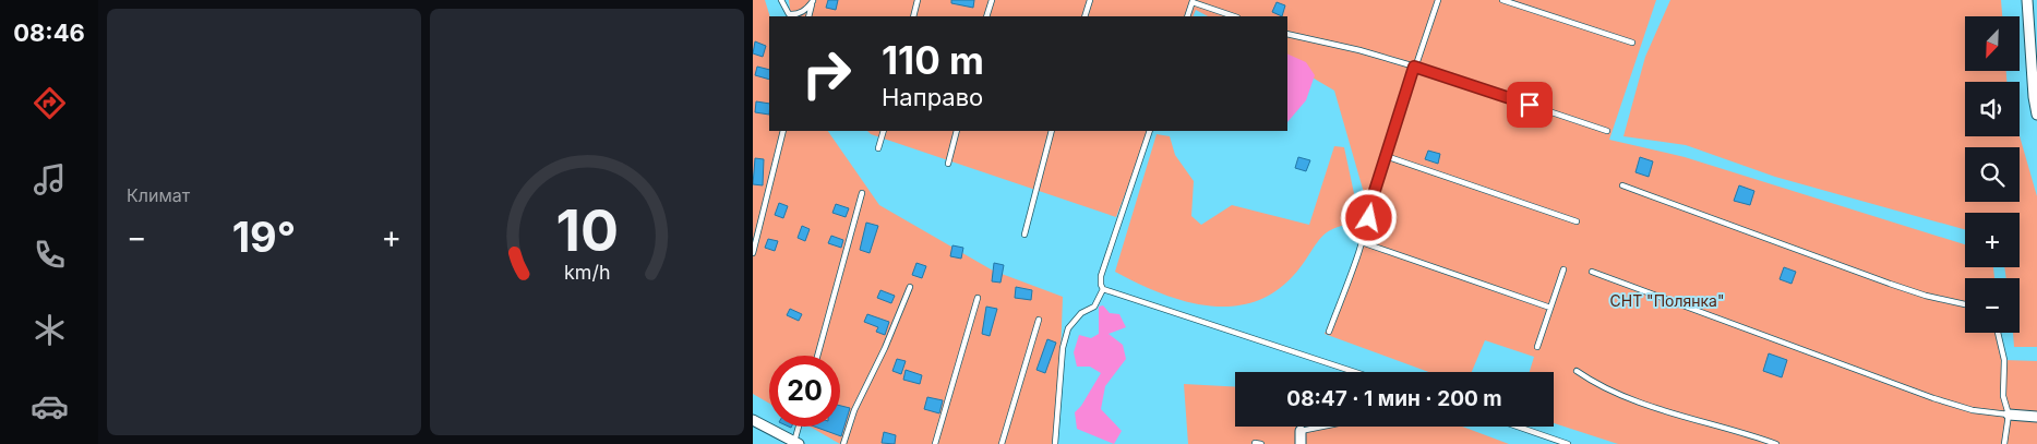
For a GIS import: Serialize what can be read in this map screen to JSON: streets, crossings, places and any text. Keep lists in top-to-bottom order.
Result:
{
  "parks": ["СНТ \"Полянка\""],
  "north": "bottom left",
  "page": {
    "tabs": "08:46",
    "tile": "Климат",
    "map_buttons": ["+", "−"],
    "turn": ["110 m", "Направо"],
    "heat": ["−", "19°", "+"],
    "limit": "20",
    "trip": "08:47 · 1 мин · 200 m",
    "gauge": ["10", "km/h"]
  }
}
